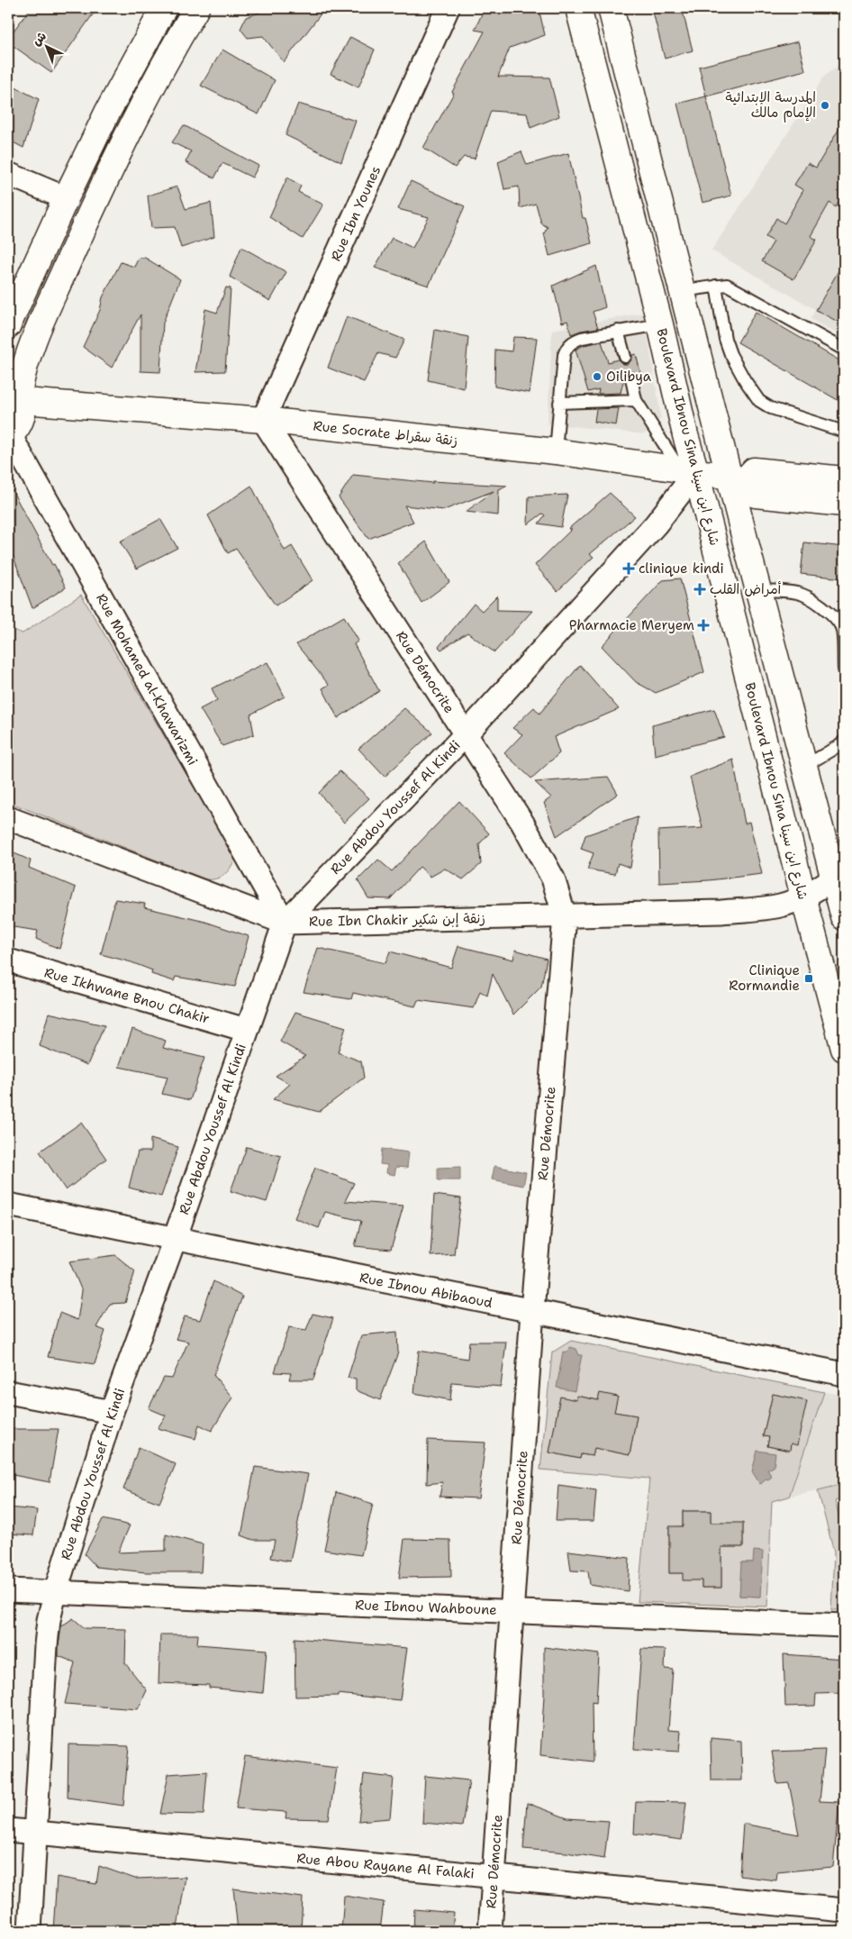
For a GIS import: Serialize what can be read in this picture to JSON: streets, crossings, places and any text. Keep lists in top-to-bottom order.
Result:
{
  "streets": {
    "main road": ["Rue Socrate زنقة سقراط", "Boulevard Ibnou Sina شارع ابن سينا"],
    "street": [
      "Rue Ibn Younes",
      "Rue Démocrite",
      "Rue Mohamed al-Khawarizmi",
      "Rue Abdou Youssef Al Kindi",
      "Rue Ibn Chakir زنقة إبن شكير",
      "Rue Ikhwane Bnou Chakir",
      "Rue Ibnou Abibaoud",
      "Rue Ibnou Wahboune",
      "Rue Abou Rayane Al Falaki"
    ]
  },
  "crossings": [
    ["Rue Ibn Younes", "Rue Socrate زنقة سقراط"],
    ["Rue Ibn Younes", "Rue Démocrite"],
    ["Rue Socrate زنقة سقراط", "Boulevard Ibnou Sina شارع ابن سينا"],
    ["Rue Socrate زنقة سقراط", "Rue Démocrite"],
    ["Rue Socrate زنقة سقراط", "Rue Abdou Youssef Al Kindi"],
    ["Boulevard Ibnou Sina شارع ابن سينا", "Rue Abdou Youssef Al Kindi"],
    ["Boulevard Ibnou Sina شارع ابن سينا", "Rue Ibn Chakir زنقة إبن شكير"],
    ["Rue Démocrite", "Rue Abdou Youssef Al Kindi"],
    ["Rue Démocrite", "Rue Ibn Chakir زنقة إبن شكير"],
    ["Rue Démocrite", "Rue Ibnou Abibaoud"],
    ["Rue Démocrite", "Rue Ibnou Wahboune"],
    ["Rue Démocrite", "Rue Abou Rayane Al Falaki"],
    ["Rue Mohamed al-Khawarizmi", "Rue Abdou Youssef Al Kindi"],
    ["Rue Mohamed al-Khawarizmi", "Rue Ibn Chakir زنقة إبن شكير"],
    ["Rue Abdou Youssef Al Kindi", "Rue Ibn Chakir زنقة إبن شكير"],
    ["Rue Abdou Youssef Al Kindi", "Rue Ikhwane Bnou Chakir"],
    ["Rue Abdou Youssef Al Kindi", "Rue Ibnou Abibaoud"],
    ["Rue Abdou Youssef Al Kindi", "Rue Ibnou Wahboune"],
    ["Rue Abdou Youssef Al Kindi", "Rue Abou Rayane Al Falaki"]
  ],
  "places": {
    "other": ["المدرسة الإبتدائية الإمام مالك", "Oilibya"],
    "health": ["clinique kindi", "أمراض القلب", "Pharmacie Meryem"],
    "transit": ["Clinique Rormandie"]
  },
  "north": "top left"
}
